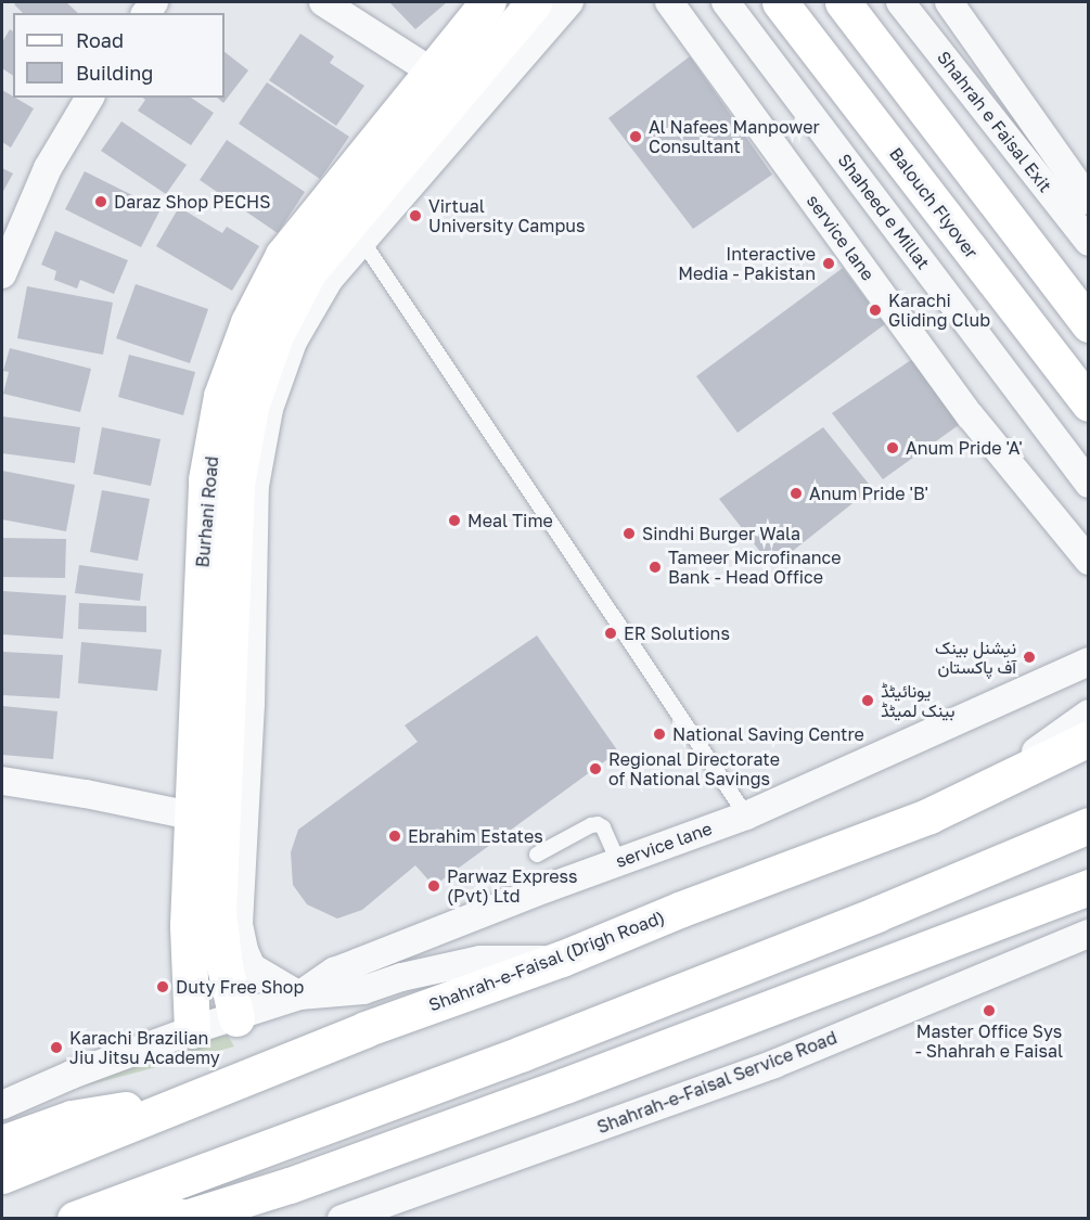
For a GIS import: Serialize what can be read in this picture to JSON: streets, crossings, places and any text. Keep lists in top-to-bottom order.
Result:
{
  "streets": {
    "main road": ["Balouch Flyover", "Burhani Road", "Shahrah-e-Faisal (Drigh Road)"],
    "street": [
      "Shahrah e Faisal Exit",
      "Shaheed e Millat",
      "service lane",
      "Shahrah-e-Faisal Service Road"
    ]
  },
  "crossings": [
    ["service lane", "Burhani Road"]
  ],
  "places": [
    "Al Nafees Manpower Consultant",
    "Daraz Shop PECHS",
    "Virtual University Campus",
    "Interactive Media - Pakistan",
    "Karachi Gliding Club",
    "Anum Pride 'A'",
    "Anum Pride 'B'",
    "Meal Time",
    "Sindhi Burger Wala",
    "Tameer Microfinance Bank - Head Office",
    "ER Solutions",
    "نیشنل بینک آف پاکستان",
    "یونائیٹڈ بینک لمیٹڈ",
    "National Saving Centre",
    "Regional Directorate of National Savings",
    "Ebrahim Estates",
    "Parwaz Express (Pvt) Ltd",
    "Duty Free Shop",
    "Master Office Sys - Shahrah e Faisal",
    "Karachi Brazilian Jiu Jitsu Academy"
  ],
  "legend": ["Road", "Building"]
}
